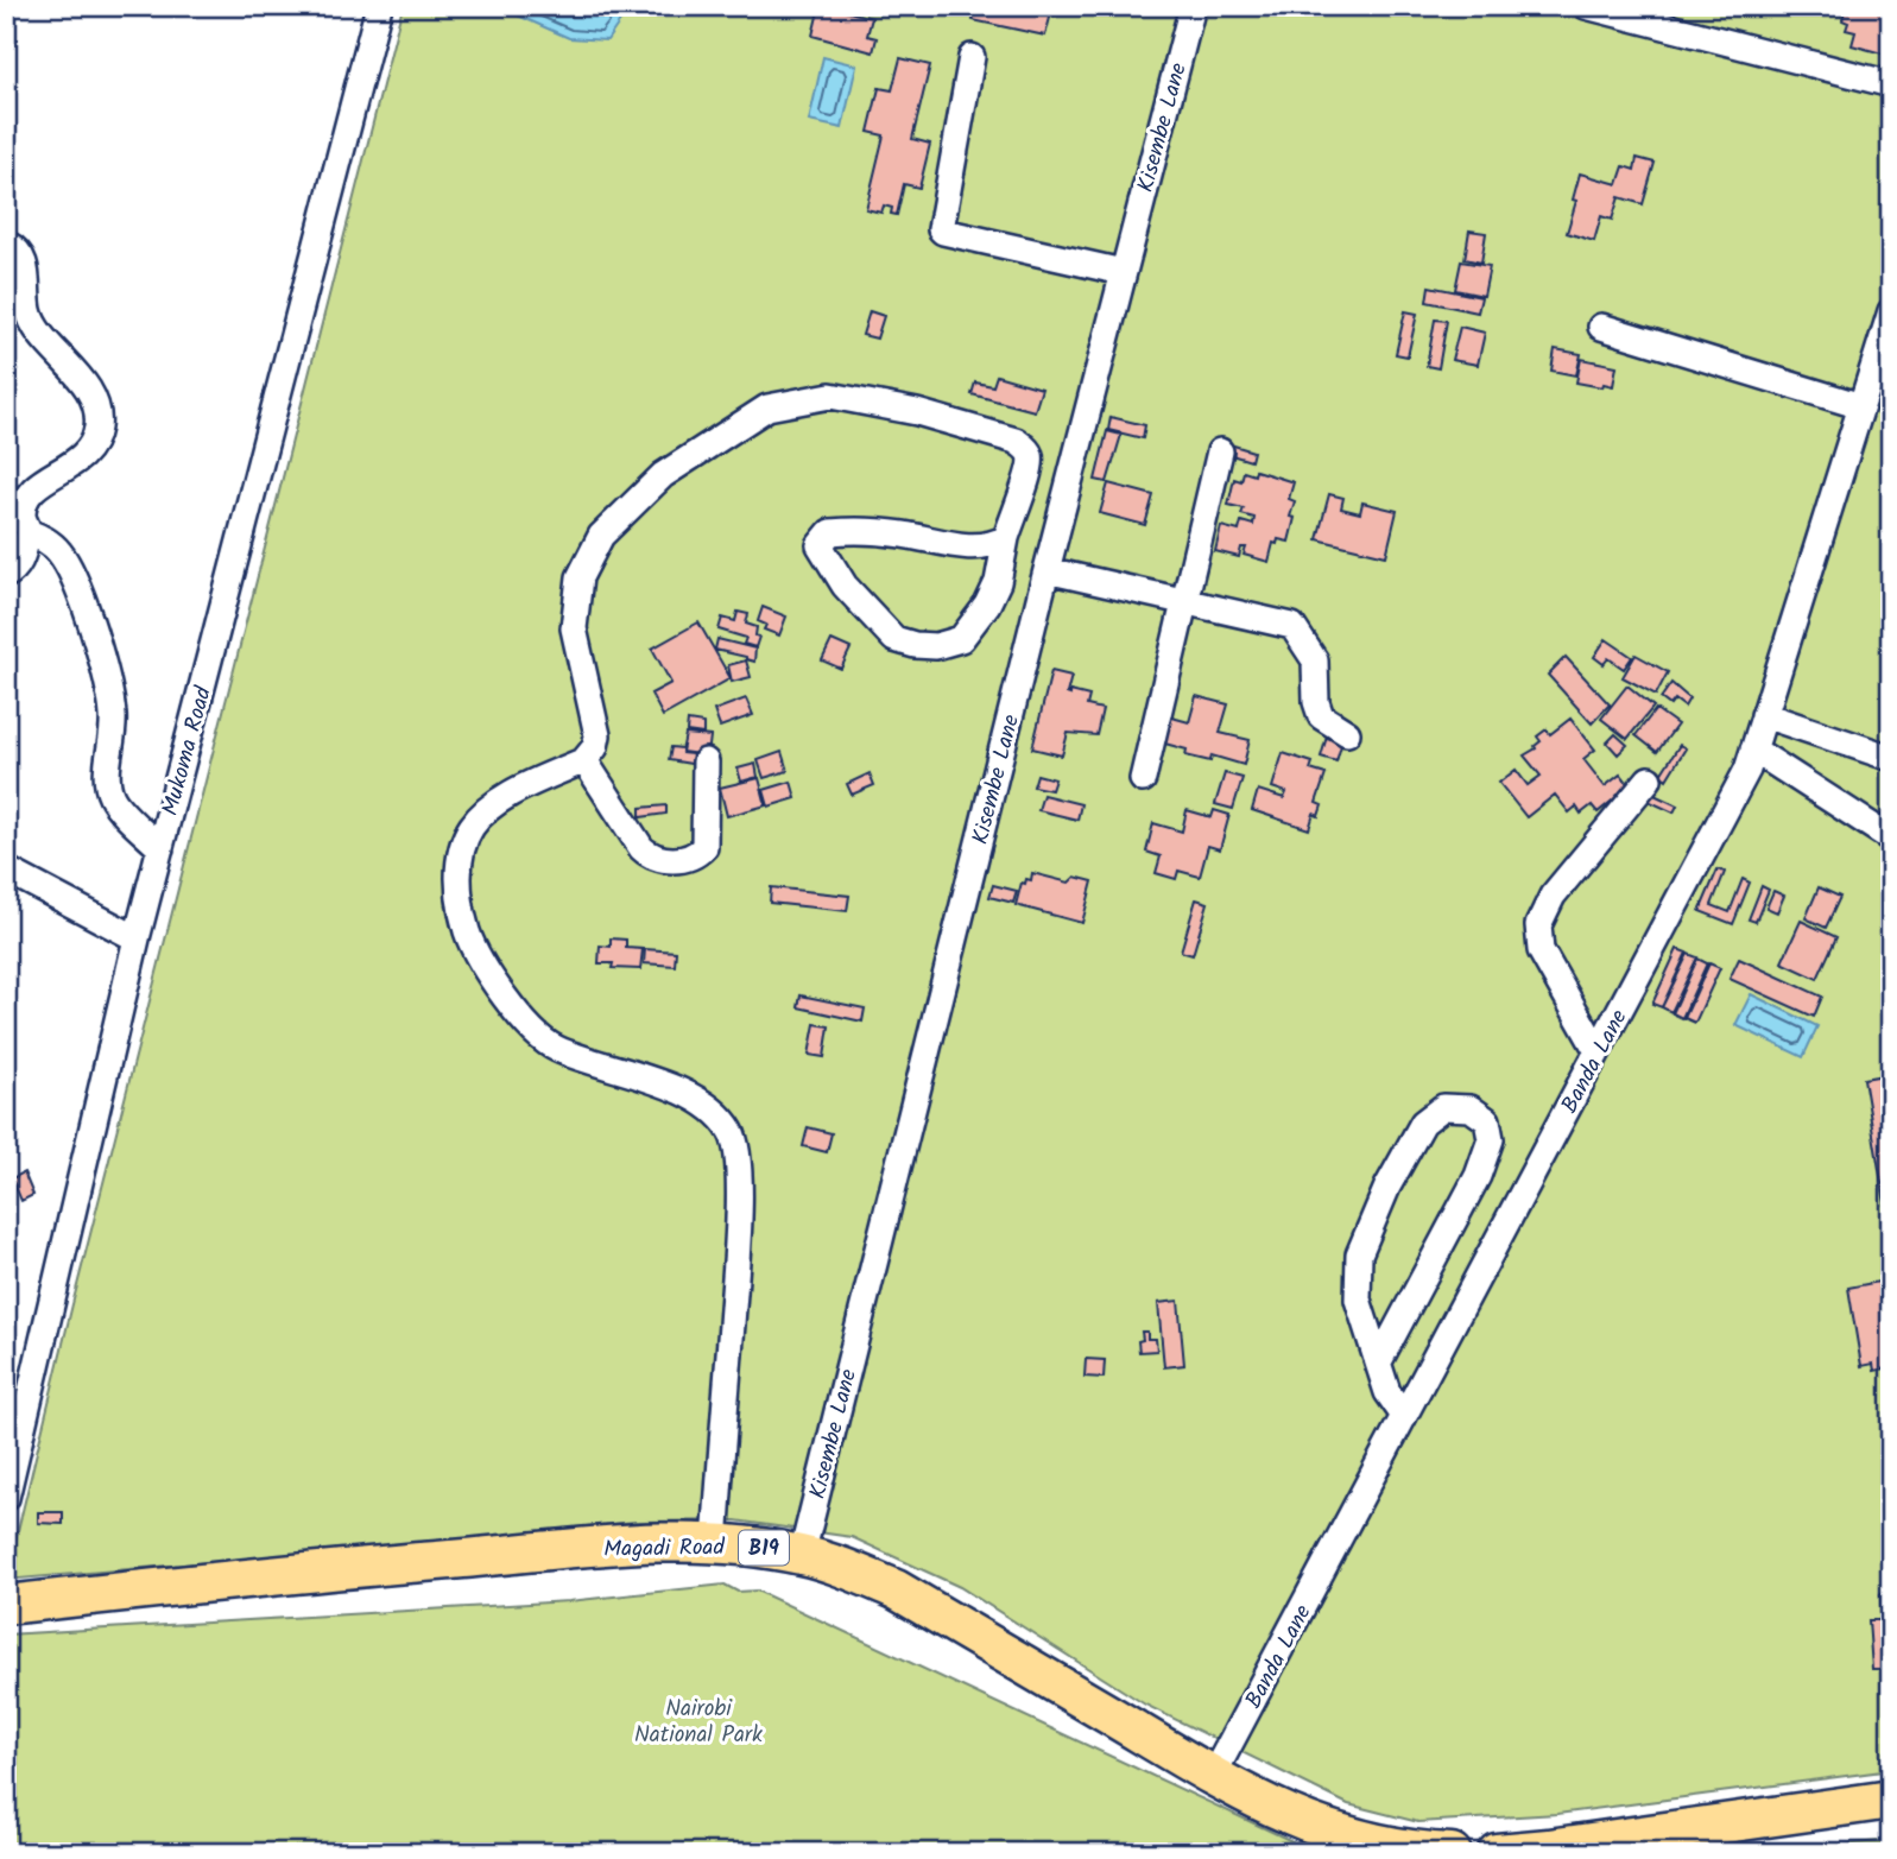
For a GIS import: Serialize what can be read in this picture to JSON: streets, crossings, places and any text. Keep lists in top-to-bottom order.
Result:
{
  "streets": {
    "highway": ["Magadi Road", "B19"],
    "street": ["Kisembe Lane", "Mukoma Road", "Banda Lane"]
  },
  "crossings": [
    ["Kisembe Lane", "Magadi Road"],
    ["Banda Lane", "Magadi Road"]
  ],
  "parks": ["Nairobi National Park"]
}
